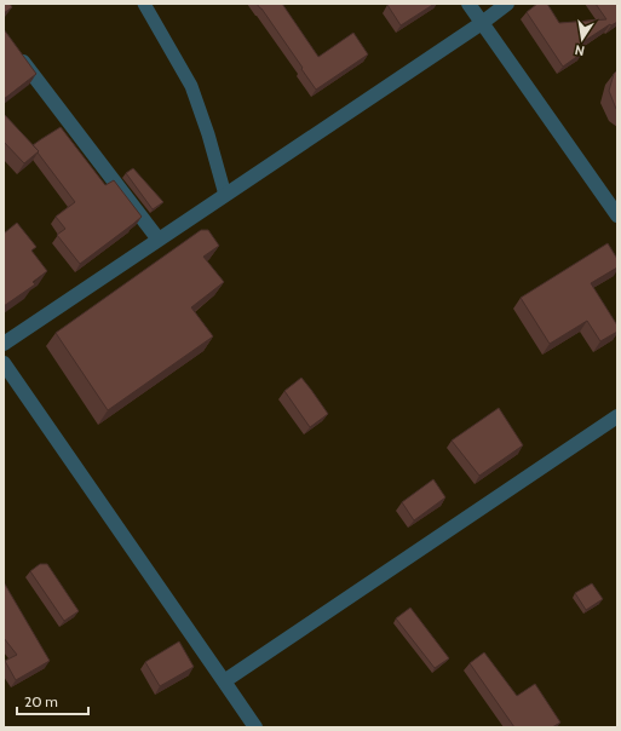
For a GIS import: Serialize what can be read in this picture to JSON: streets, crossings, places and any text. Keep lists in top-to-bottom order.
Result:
{
  "scale_bar": "20 m",
  "north": "bottom"
}
